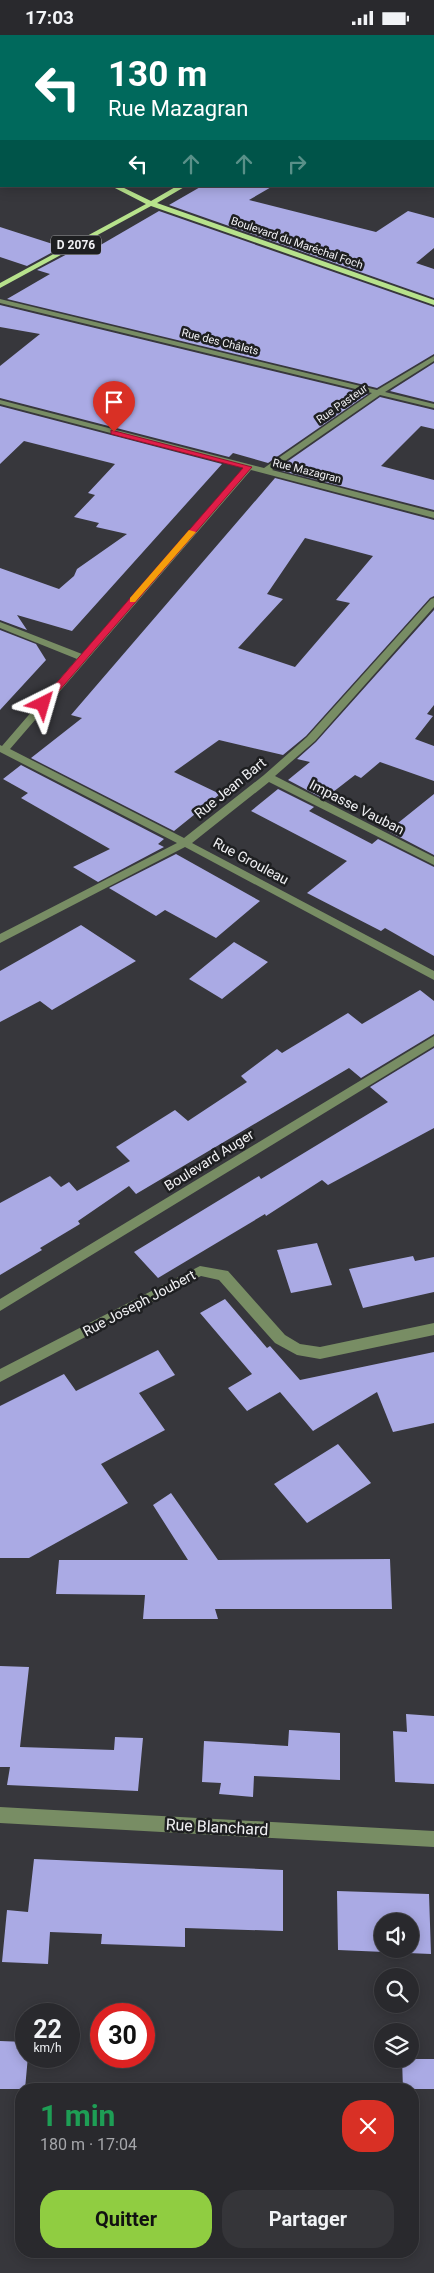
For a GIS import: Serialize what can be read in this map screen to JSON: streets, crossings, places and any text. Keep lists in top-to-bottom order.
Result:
{
  "streets": {
    "main road": ["Boulevard du Maréchal Foch", "D 2076"],
    "street": [
      "Rue des Châlets",
      "Rue Pasteur",
      "Rue Mazagran",
      "Rue Jean Bart",
      "Impasse Vauban",
      "Rue Grouleau",
      "Boulevard Auger",
      "Rue Joseph Joubert",
      "Rue Blanchard"
    ]
  },
  "crossings": [
    ["Boulevard du Maréchal Foch", "D 2076"],
    ["Rue des Châlets", "Rue Pasteur"],
    ["Rue Pasteur", "Rue Mazagran"],
    ["Rue Jean Bart", "Impasse Vauban"],
    ["Rue Jean Bart", "Rue Grouleau"]
  ],
  "page": {
    "status": "17:03",
    "turn": ["130 m", "Rue Mazagran"],
    "speed": "22 km/h",
    "limit": "30",
    "heading": ["1 min", "180 m · 17:04"],
    "buttons": ["Quitter", "Partager"]
  }
}
